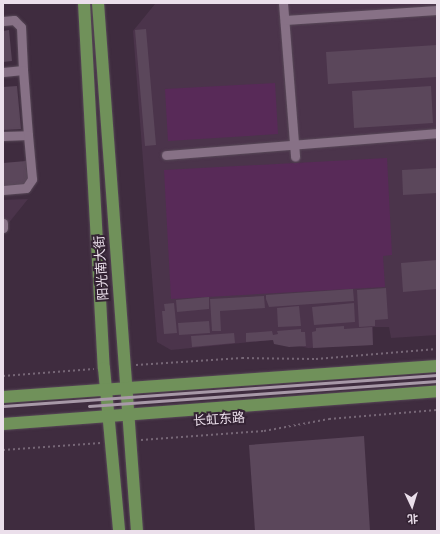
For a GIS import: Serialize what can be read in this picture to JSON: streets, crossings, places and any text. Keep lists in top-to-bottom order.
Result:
{
  "streets": {
    "main road": ["阳光南大街", "长虹东路"]
  },
  "crossings": [
    ["阳光南大街", "长虹东路"]
  ],
  "north": "bottom"
}
